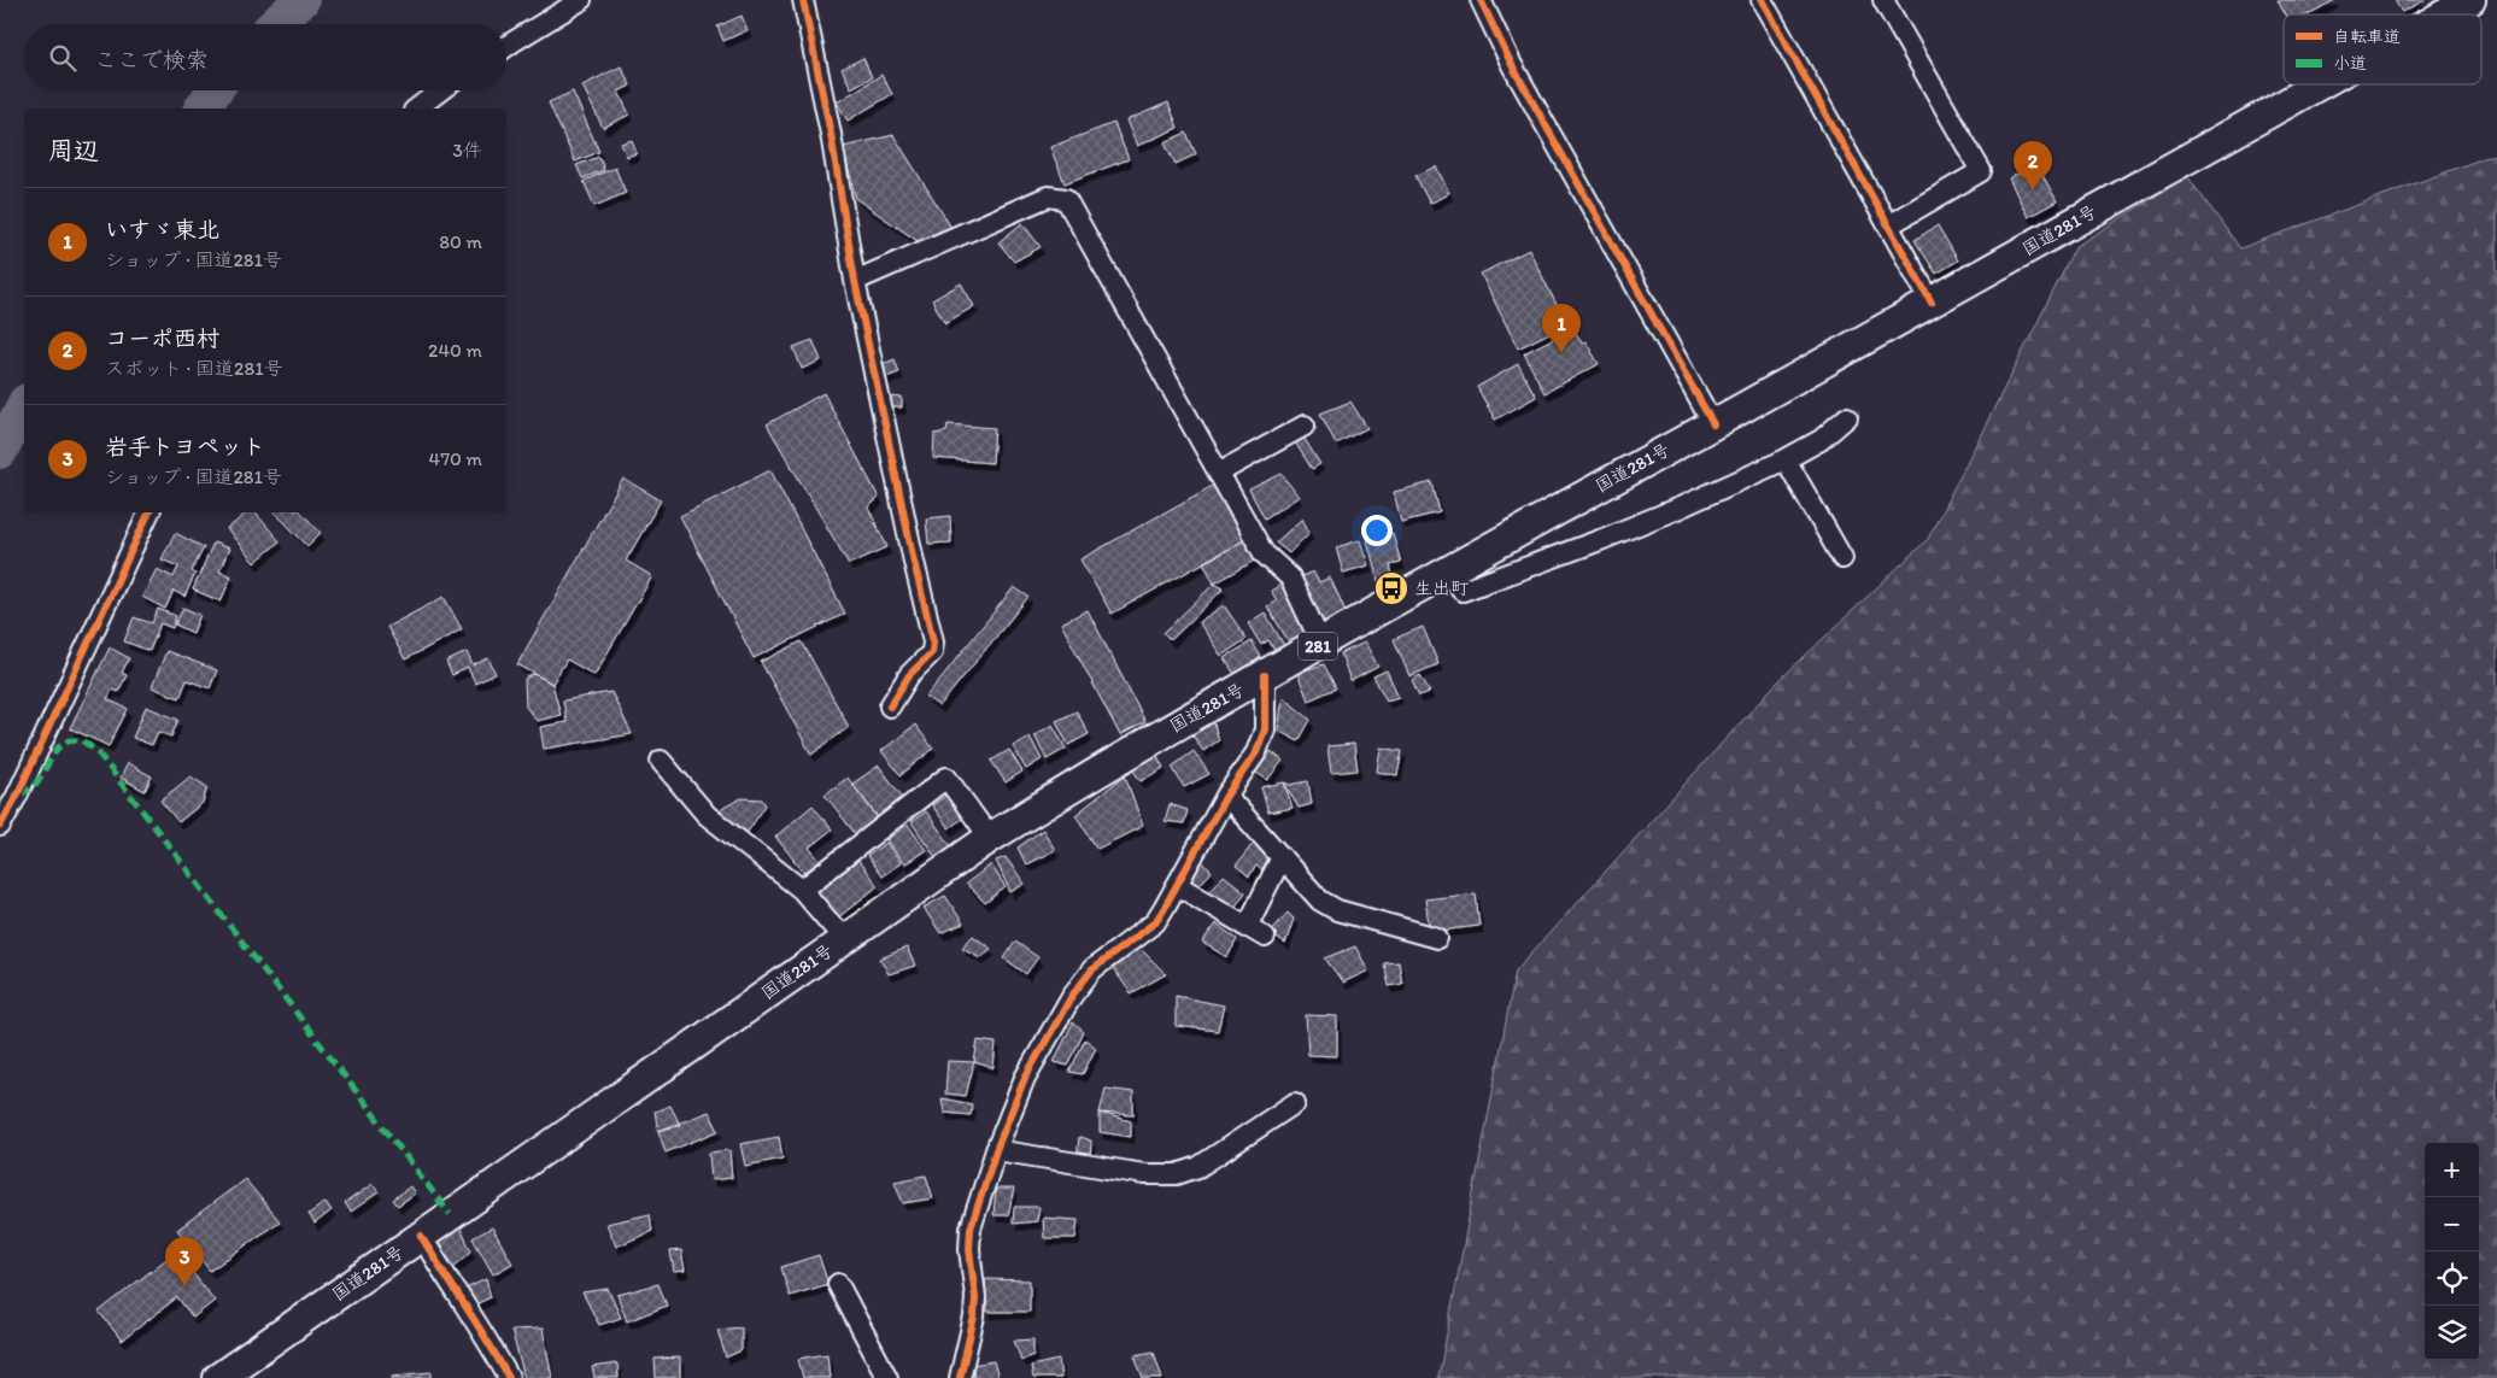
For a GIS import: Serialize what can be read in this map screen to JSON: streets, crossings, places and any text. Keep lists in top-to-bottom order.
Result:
{
  "streets": {
    "highway": ["国道281号", "281"]
  },
  "places": {
    "bus stop": ["生出町"]
  },
  "legend": ["自転車道", "小道"],
  "page": {
    "search": "ここで検索",
    "heading": ["周辺", "3件"],
    "pins": ["2", "1", "3"],
    "list": [
      {
        "mark": "1",
        "name": "いすゞ東北",
        "note": "ショップ · 国道281号",
        "value": "80 m"
      },
      {
        "mark": "2",
        "name": "コーポ西村",
        "note": "スポット · 国道281号",
        "value": "240 m"
      },
      {
        "mark": "3",
        "name": "岩手トヨペット",
        "note": "ショップ · 国道281号",
        "value": "470 m"
      }
    ],
    "map_buttons": ["+", "−"]
  }
}
